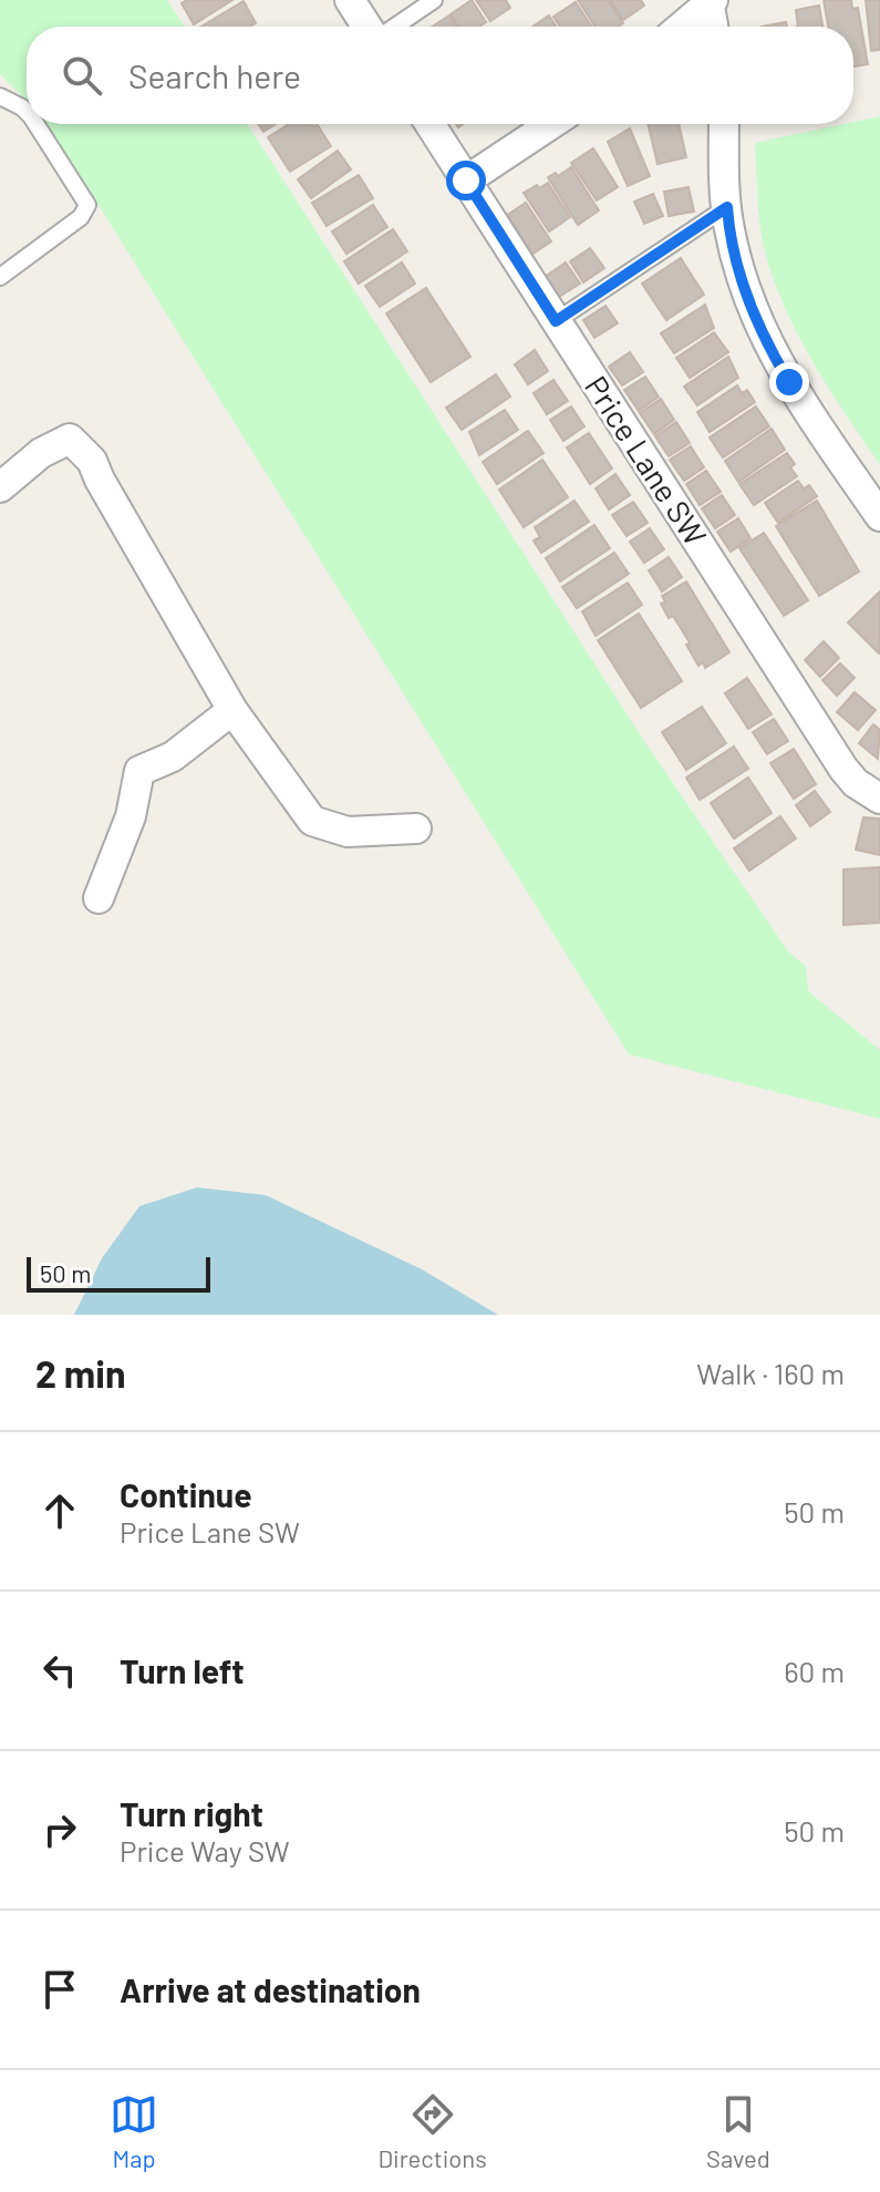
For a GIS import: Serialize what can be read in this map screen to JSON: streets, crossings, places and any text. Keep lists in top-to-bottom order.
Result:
{
  "streets": {
    "street": ["Price Lane SW"]
  },
  "scale_bar": "50 m",
  "page": {
    "search": "Search here",
    "scale": "50 m",
    "heading": ["2 min", "Walk · 160 m"],
    "list": [
      ["Continue", "Price Lane SW", "50 m"],
      ["Turn left", "60 m"],
      ["Turn right", "Price Way SW", "50 m"],
      "Arrive at destination"
    ],
    "nav": ["Map", "Directions", "Saved"]
  }
}
